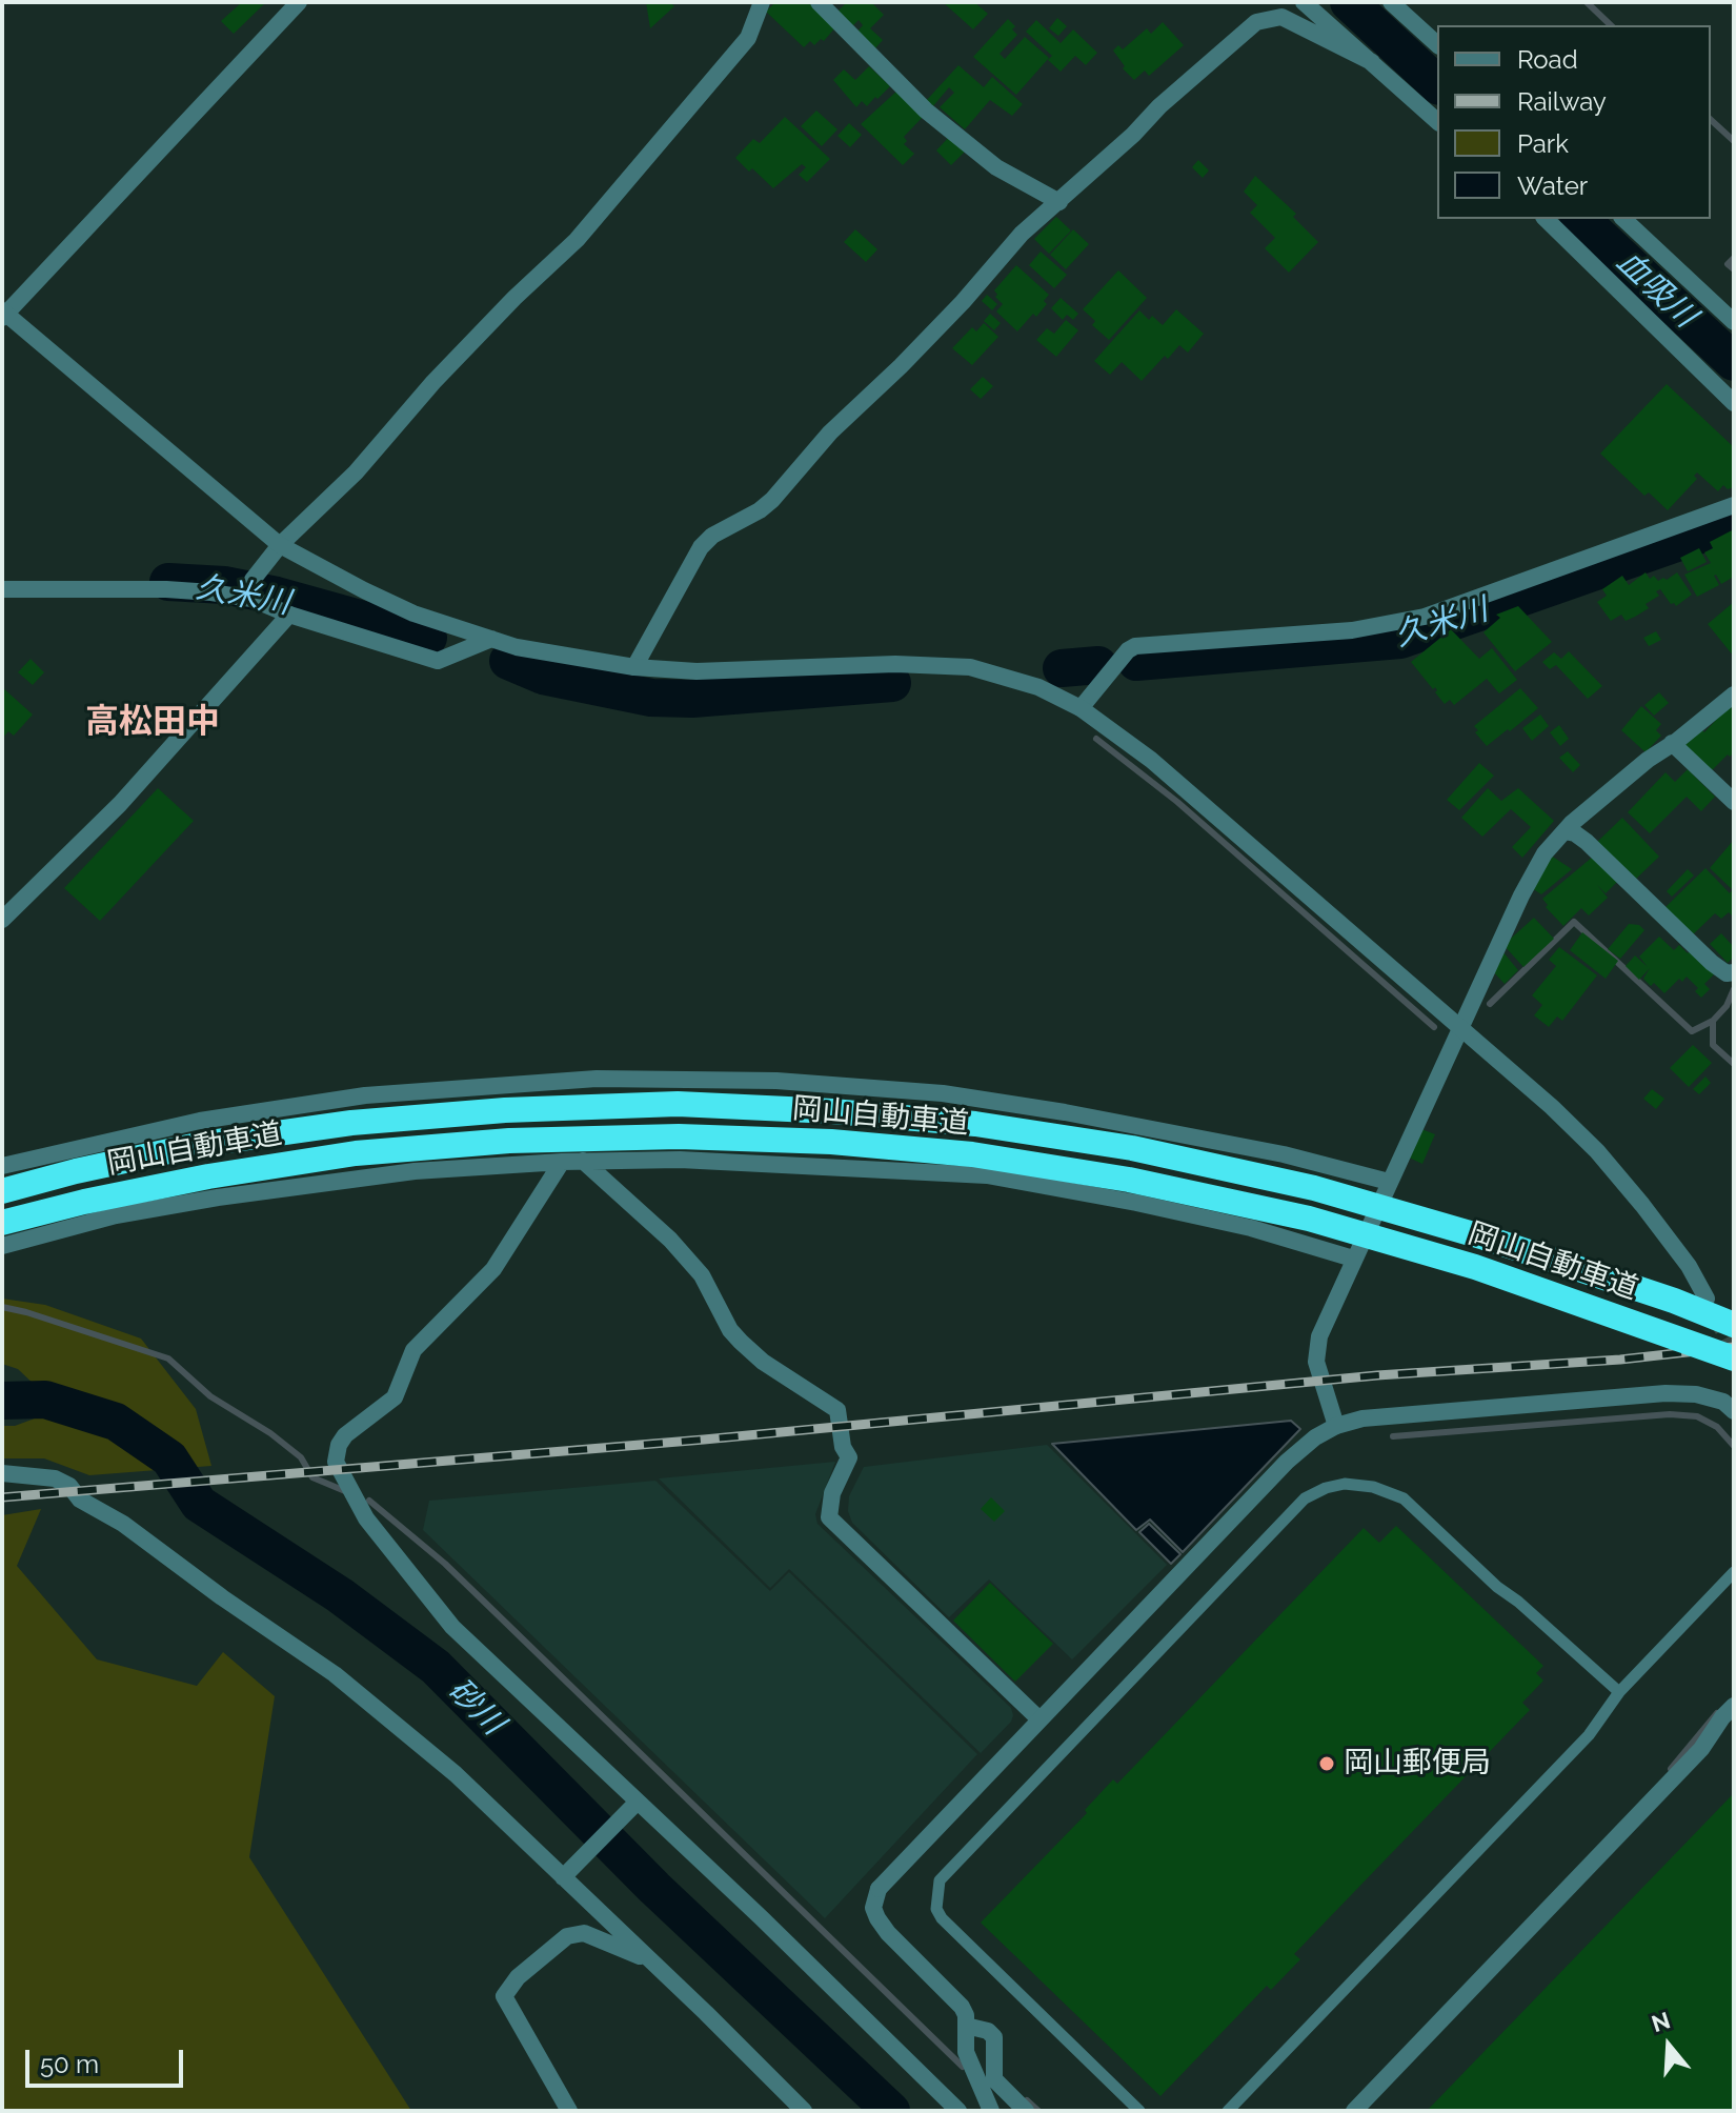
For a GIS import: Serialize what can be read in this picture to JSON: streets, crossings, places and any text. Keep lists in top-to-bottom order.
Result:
{
  "streets": {
    "highway": ["岡山自動車道"]
  },
  "districts": ["高松田中"],
  "water": ["血吸川", "久米川", "砂川"],
  "places": ["岡山郵便局"],
  "legend": [
    "Road",
    "Railway",
    "Park",
    "Water"
  ],
  "scale_bar": "50 m",
  "north": "top"
}
